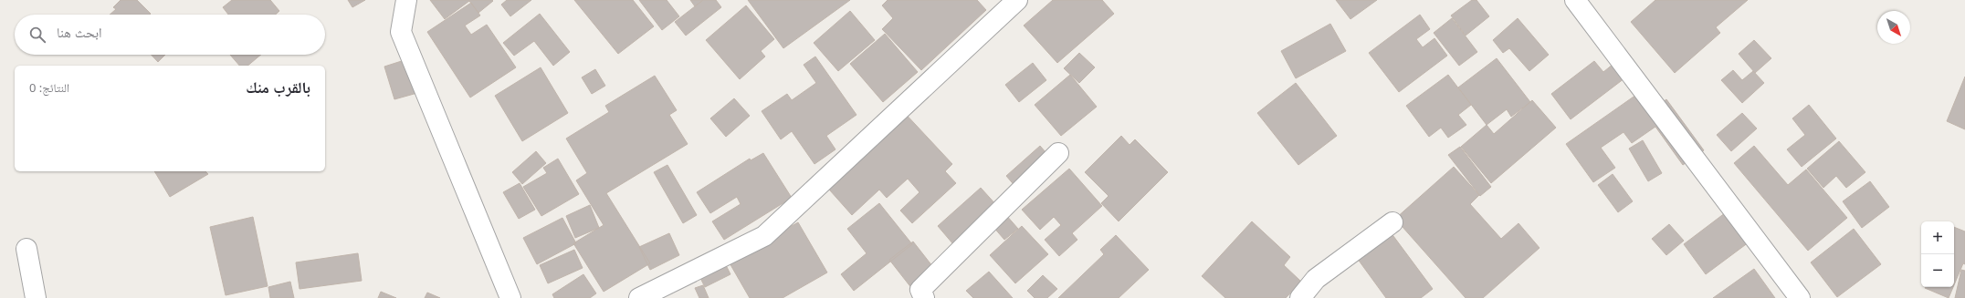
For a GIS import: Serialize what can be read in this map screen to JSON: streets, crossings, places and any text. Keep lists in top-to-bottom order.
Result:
{
  "north": "bottom right",
  "page": {
    "search": "ابحث هنا",
    "heading": ["بالقرب منك", "النتائج: 0"],
    "map_buttons": ["+", "−"]
  }
}
